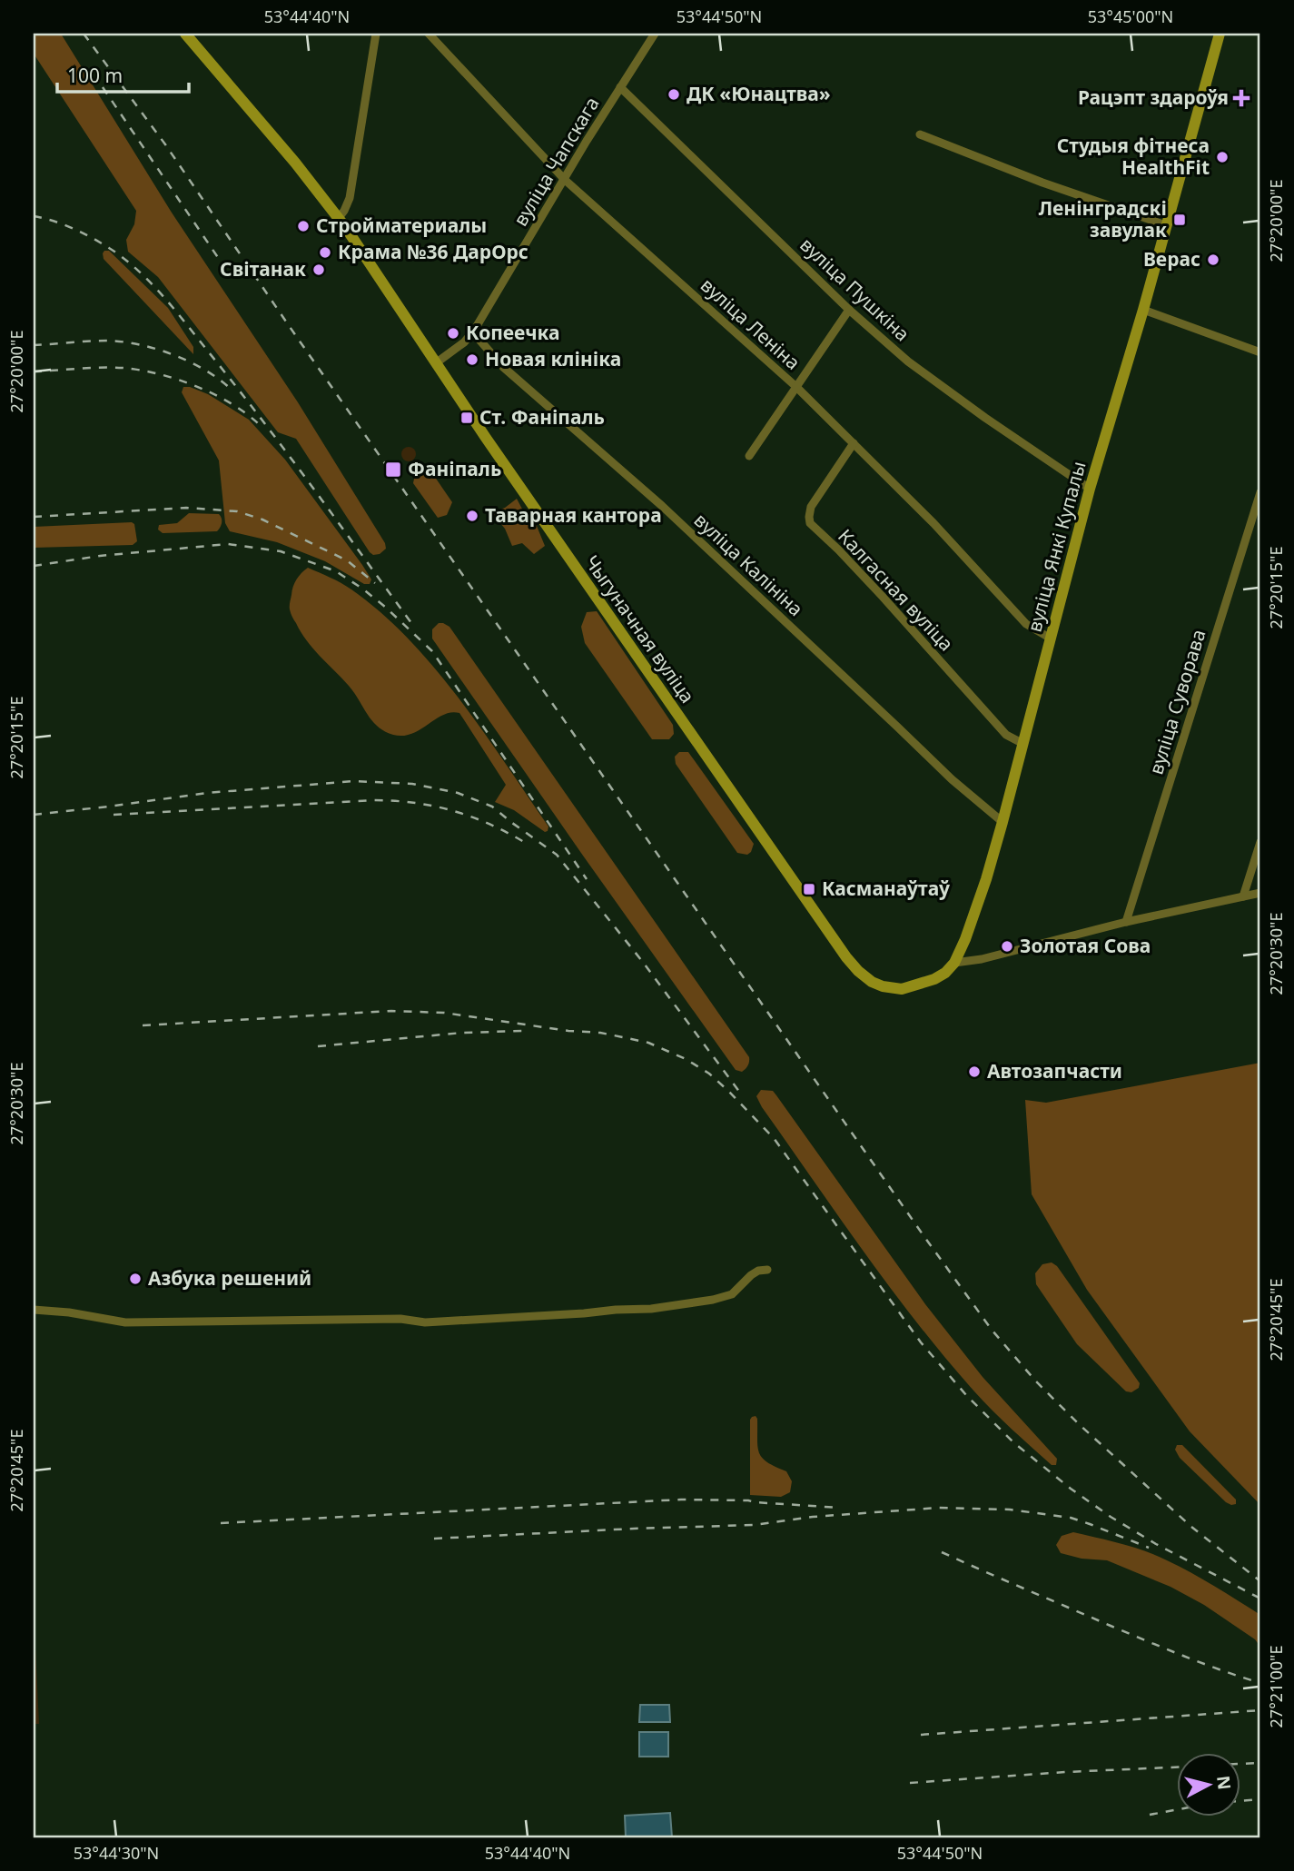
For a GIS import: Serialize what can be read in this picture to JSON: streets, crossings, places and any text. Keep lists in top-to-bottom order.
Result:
{
  "streets": {
    "street": [
      "вуліца Чапскага",
      "вуліца Пушкіна",
      "вуліца Леніна",
      "вуліца Янкі Купалы",
      "вуліца Калініна",
      "Калгасная вуліца",
      "Чыгуначная вуліца",
      "вуліца Суворава"
    ]
  },
  "crossings": [
    ["вуліца Чапскага", "вуліца Пушкіна"],
    ["вуліца Чапскага", "вуліца Леніна"],
    ["вуліца Чапскага", "вуліца Калініна"],
    ["вуліца Чапскага", "Чыгуначная вуліца"],
    ["вуліца Пушкіна", "вуліца Янкі Купалы"],
    ["вуліца Леніна", "вуліца Янкі Купалы"],
    ["вуліца Леніна", "Калгасная вуліца"],
    ["вуліца Янкі Купалы", "вуліца Калініна"],
    ["вуліца Янкі Купалы", "Калгасная вуліца"],
    ["вуліца Янкі Купалы", "Чыгуначная вуліца"]
  ],
  "places": {
    "other": [
      "ДК «Юнацтва»",
      "Студыя фітнеса HealthFit",
      "Стройматериалы",
      "Крама №36 ДарОрс",
      "Верас",
      "Світанак",
      "Копеечка",
      "Новая клініка",
      "Таварная кантора",
      "Золотая Сова",
      "Автозапчасти",
      "Азбука решений"
    ],
    "health": ["Рацэпт здароўя"],
    "transit": [
      "Ленінградскі завулак",
      "Ст. Фаніпаль",
      "Фаніпаль",
      "Касманаўтаў"
    ]
  },
  "scale_bar": "100 m",
  "north": "right",
  "coordinates": [
    "53°44'40\"N",
    "53°44'50\"N",
    "53°45'00\"N",
    "27°20'00\"E",
    "27°20'15\"E",
    "27°20'30\"E",
    "27°20'45\"E",
    "27°21'00\"E",
    "53°44'30\"N"
  ]
}
